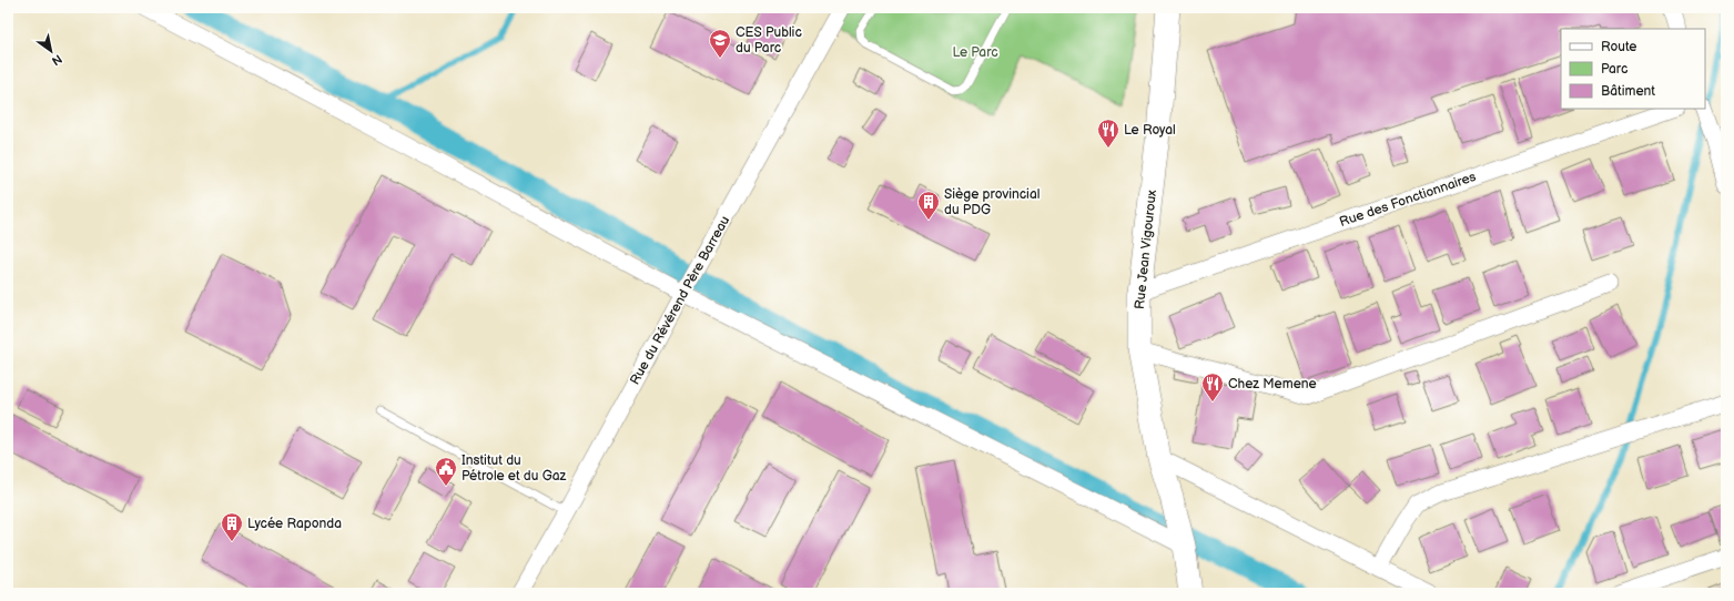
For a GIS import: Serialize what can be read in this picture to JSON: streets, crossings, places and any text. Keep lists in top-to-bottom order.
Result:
{
  "streets": {
    "street": ["Rue des Fonctionnaires", "Rue Jean Vigouroux", "Rue du Révérend Père Barreau"]
  },
  "crossings": [
    ["Rue des Fonctionnaires", "Rue Jean Vigouroux"]
  ],
  "parks": ["Le Parc"],
  "places": {
    "school or university": ["CES Public du Parc"],
    "restaurant": ["Le Royal", "Chez Memene"],
    "building": ["Siège provincial du PDG", "Lycée Raponda"],
    "public building": ["Institut du Pétrole et du Gaz"]
  },
  "legend": ["Route", "Parc", "Bâtiment"],
  "north": "bottom right"
}
